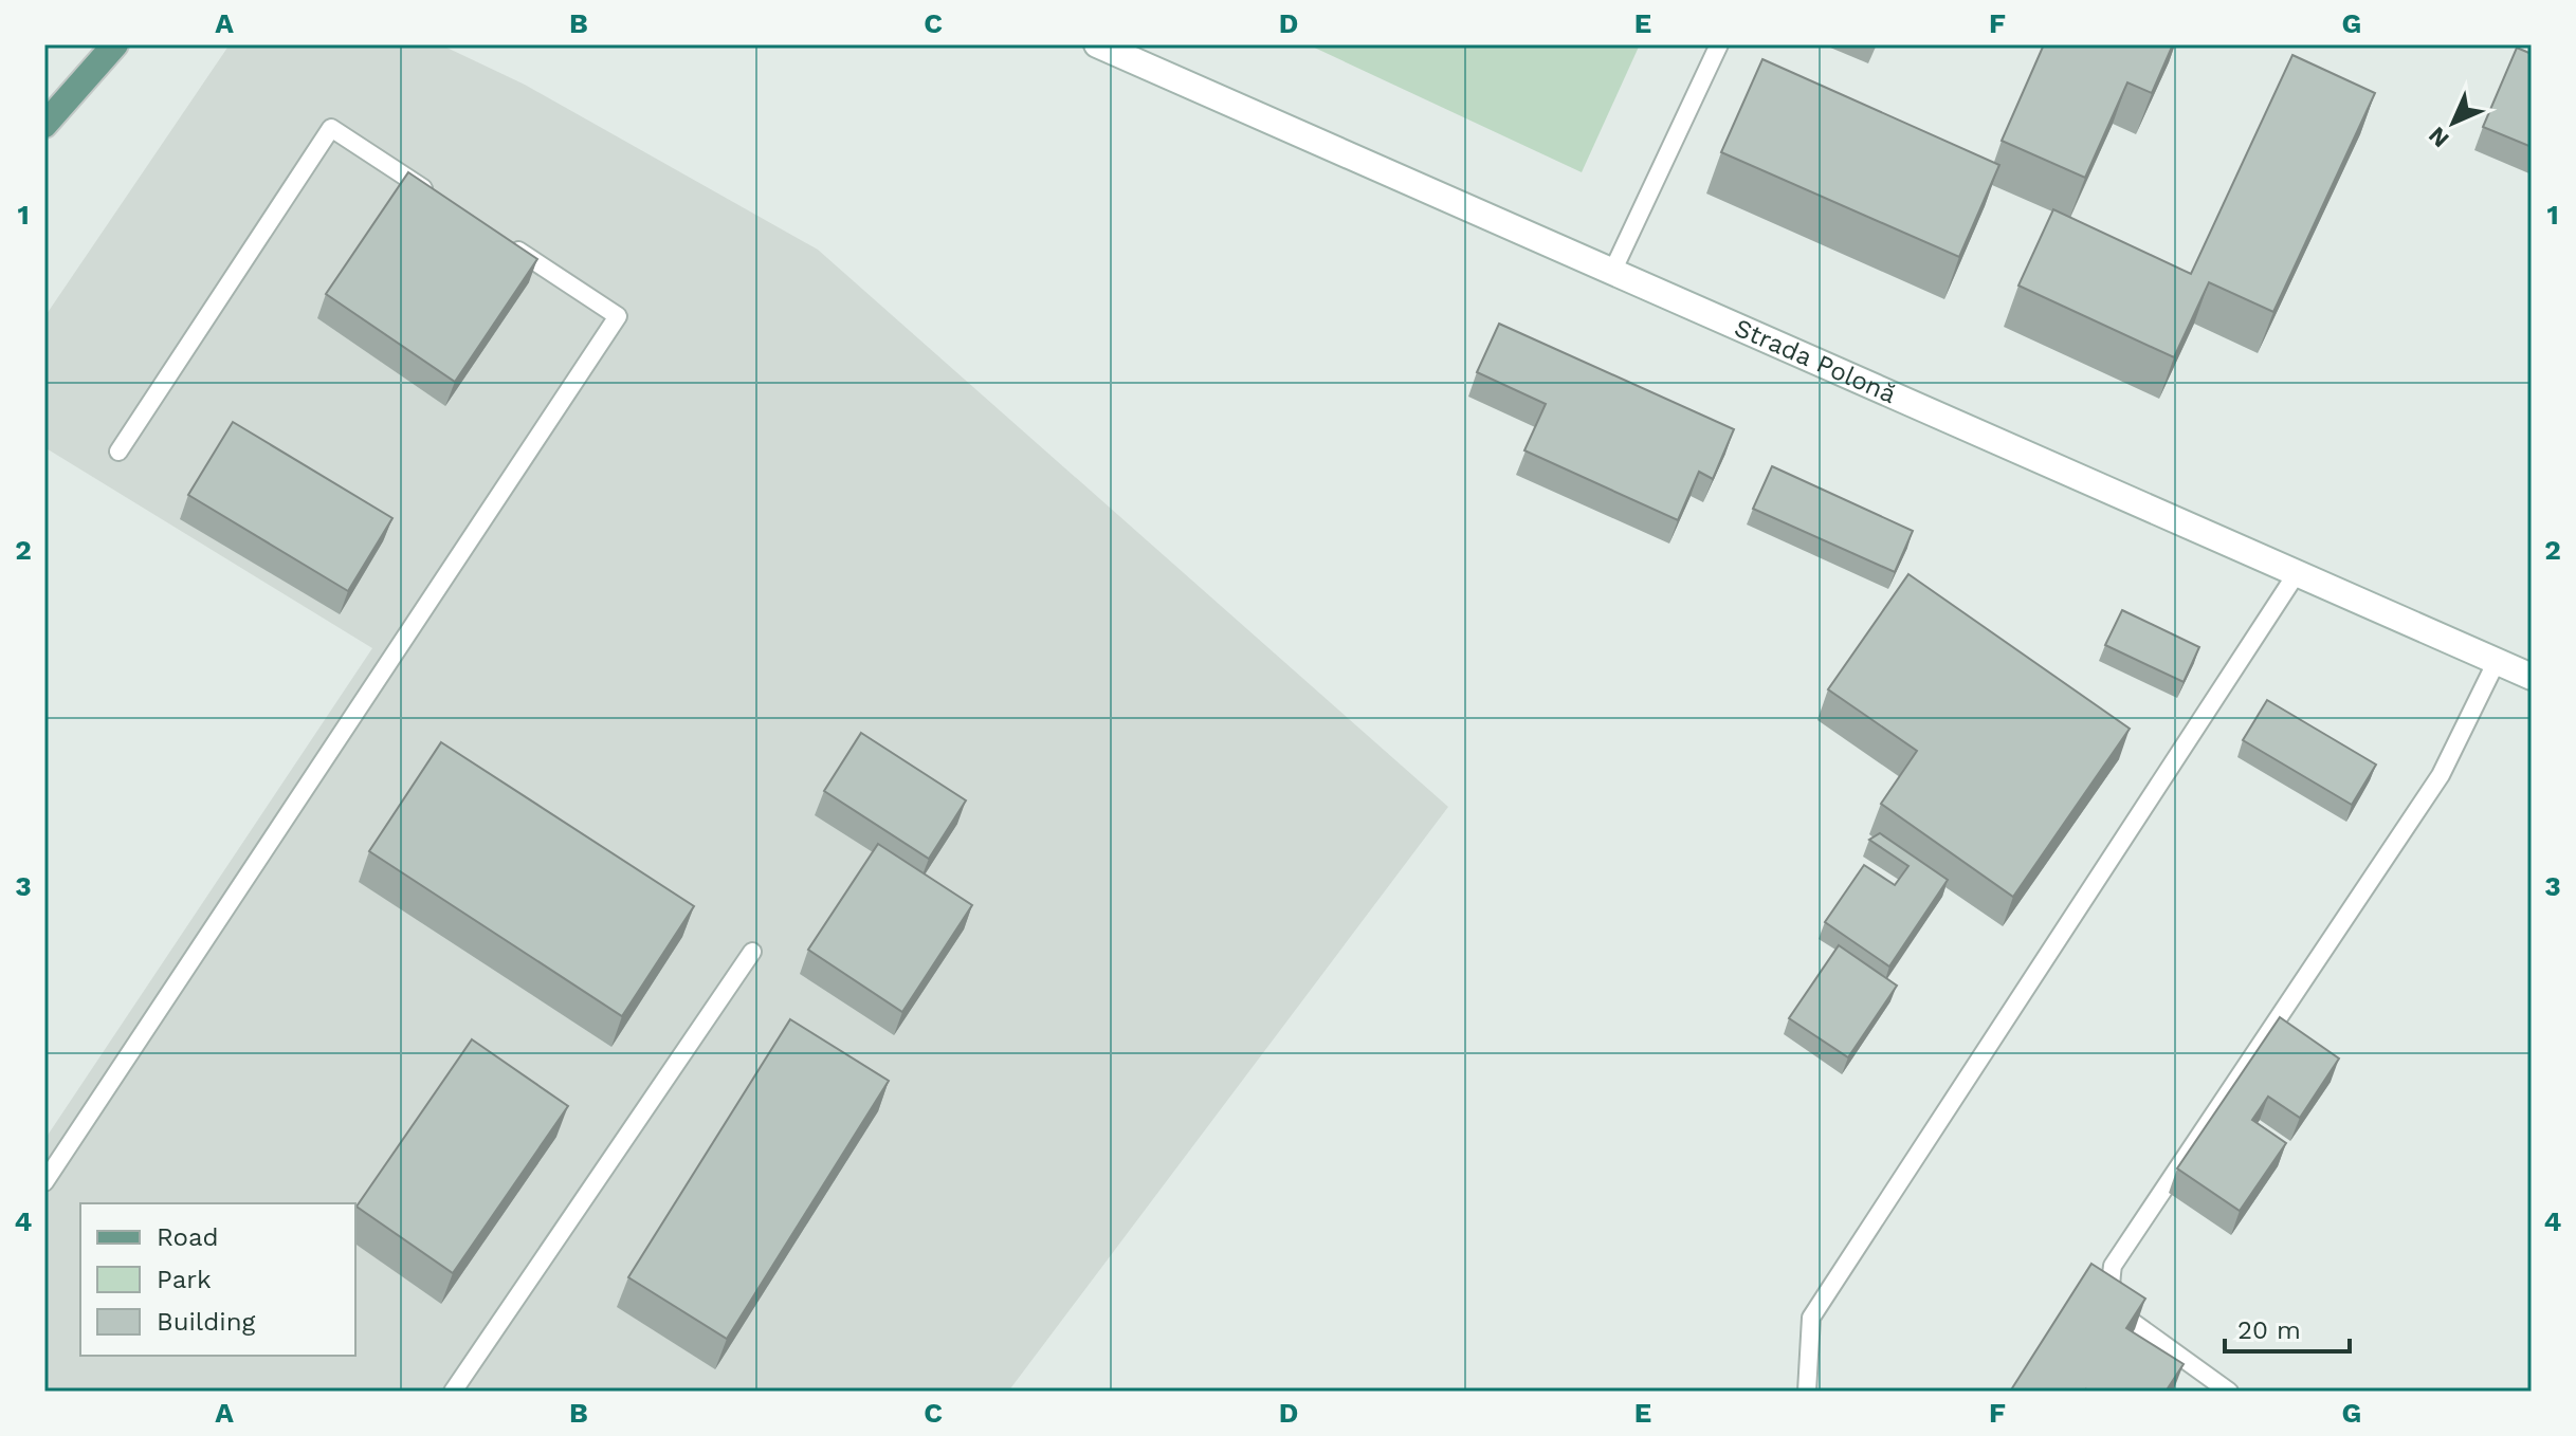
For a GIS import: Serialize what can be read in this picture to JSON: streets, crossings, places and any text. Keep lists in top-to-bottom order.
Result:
{
  "streets": {
    "main road": ["Strada Polonă"]
  },
  "legend": ["Road", "Park", "Building"],
  "scale_bar": "20 m",
  "north": "bottom left",
  "grid": {
    "columns": [
      "A",
      "B",
      "C",
      "D",
      "E",
      "F",
      "G"
    ],
    "rows": [
      "1",
      "2",
      "3",
      "4"
    ]
  }
}
